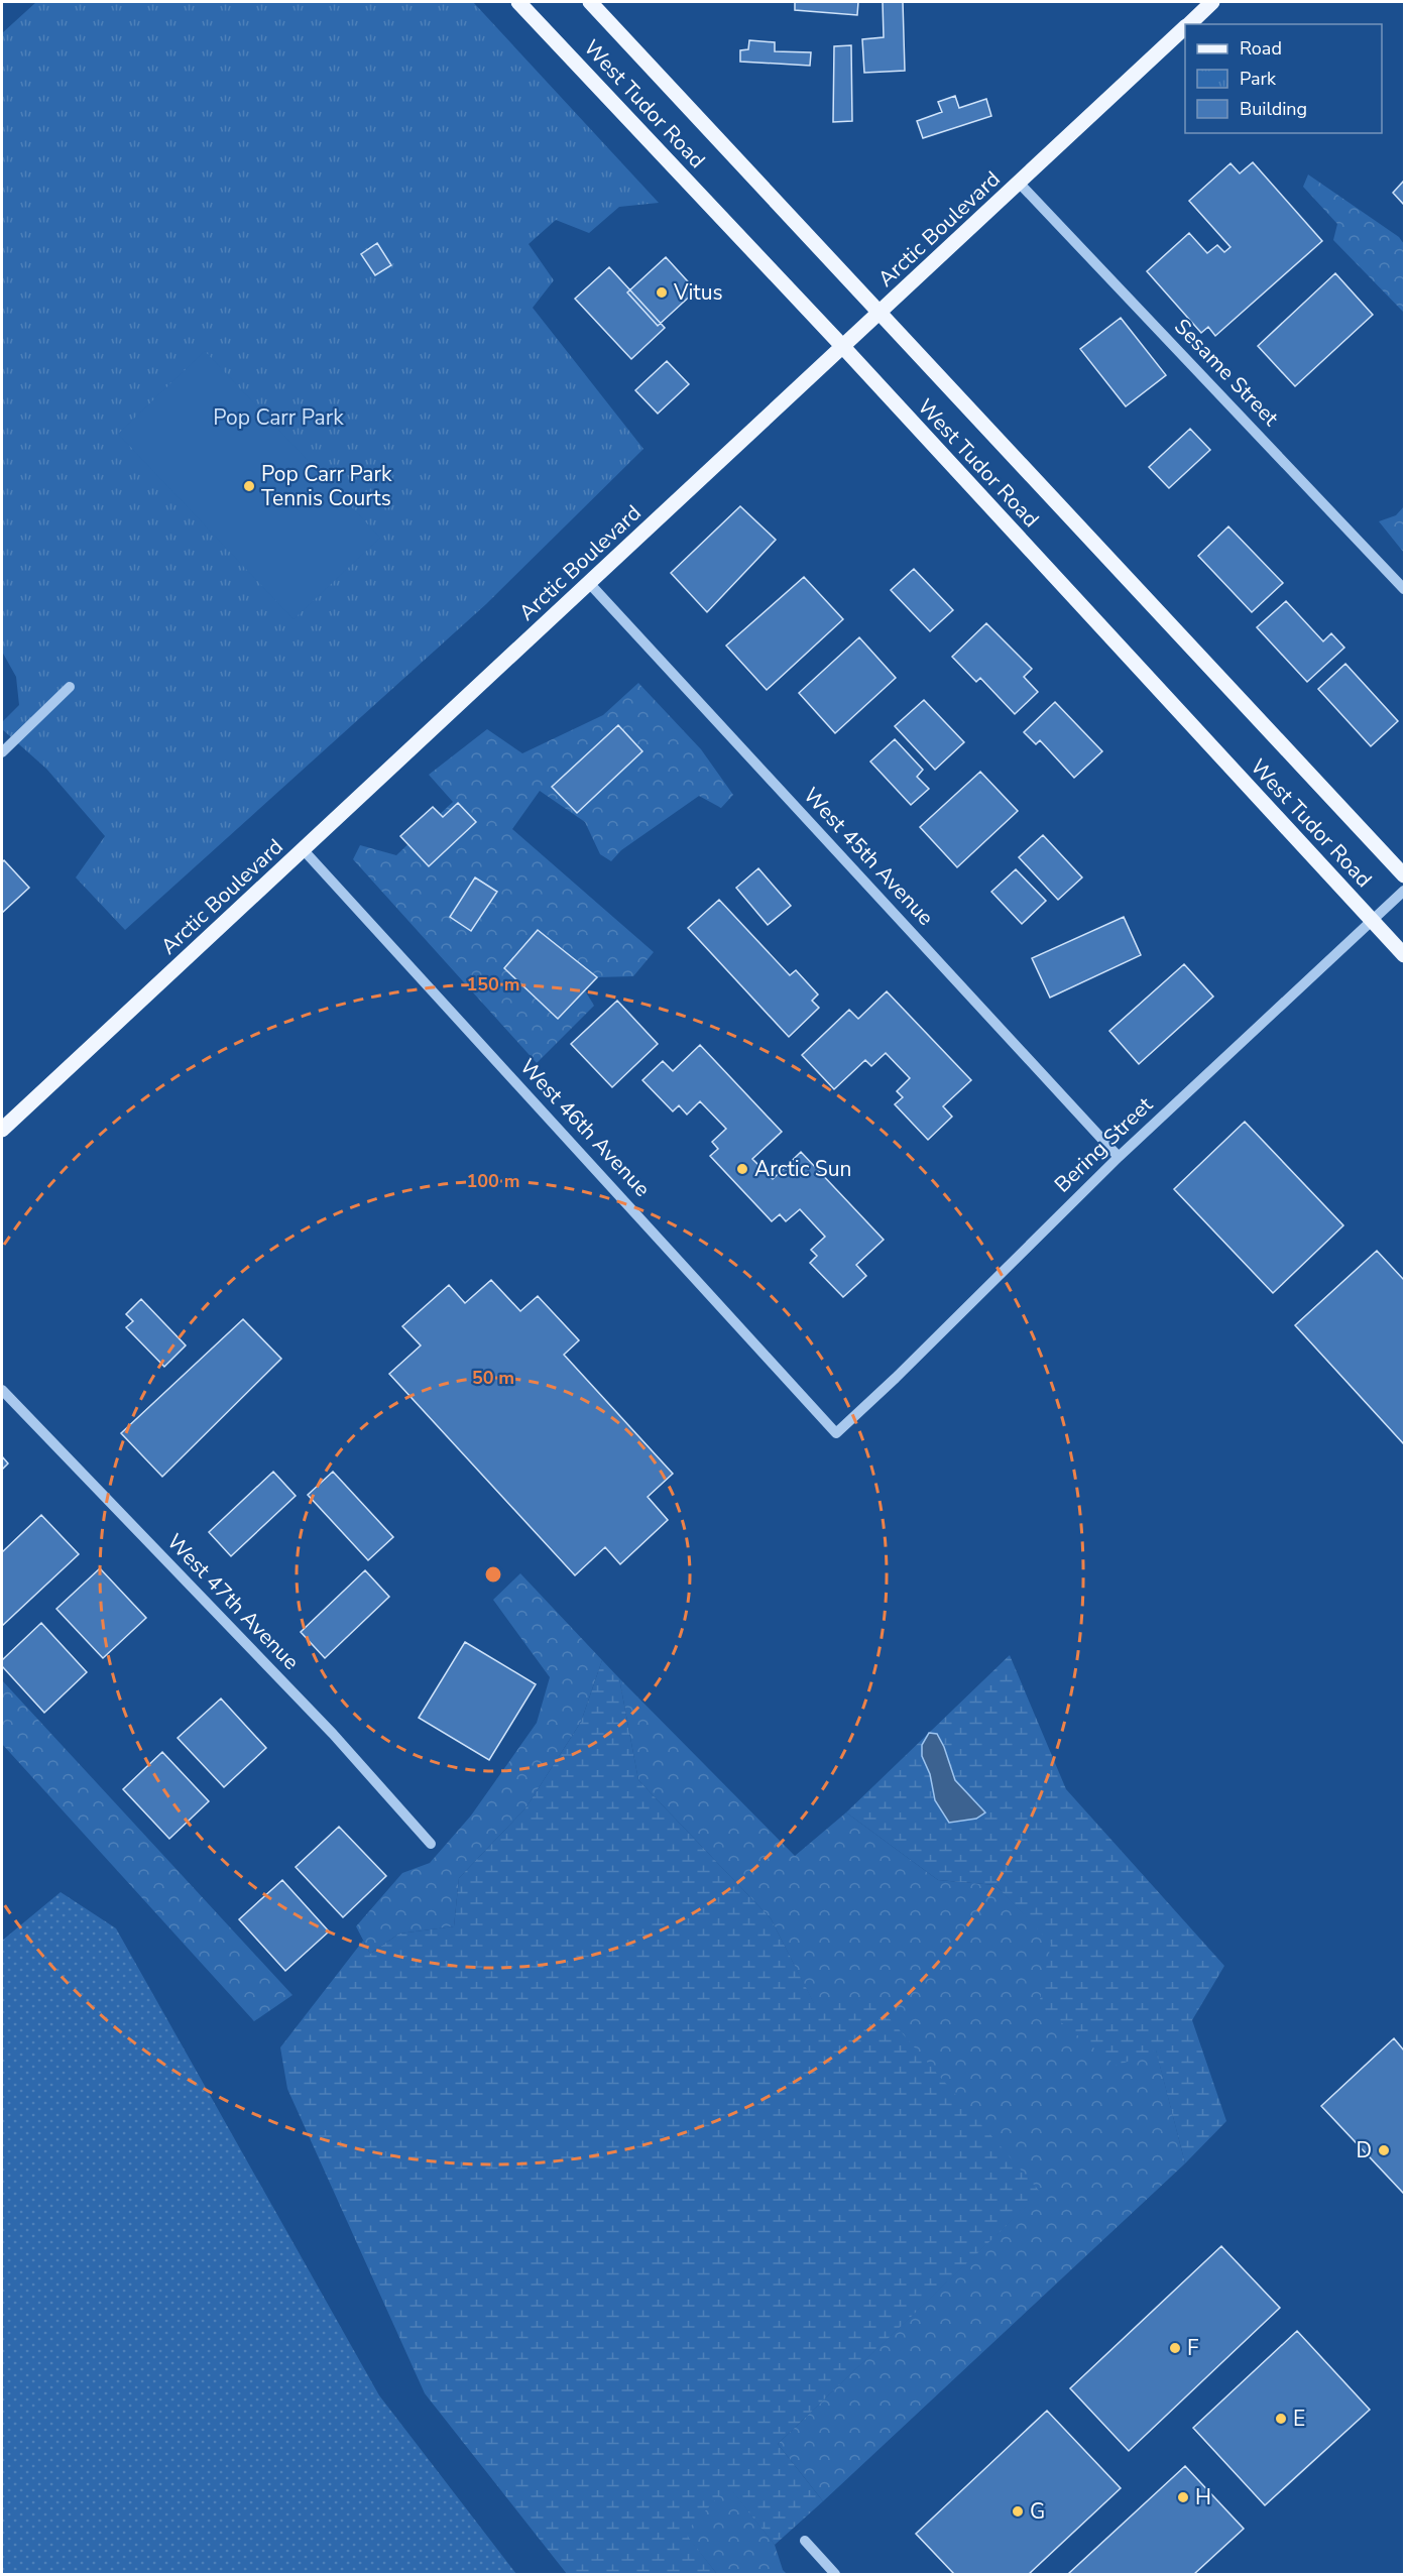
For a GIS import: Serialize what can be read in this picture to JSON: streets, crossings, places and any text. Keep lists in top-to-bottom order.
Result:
{
  "streets": {
    "main road": ["West Tudor Road", "Arctic Boulevard"],
    "street": [
      "Sesame Street",
      "West 45th Avenue",
      "West 46th Avenue",
      "Bering Street",
      "West 47th Avenue"
    ]
  },
  "crossings": [
    ["West Tudor Road", "Arctic Boulevard"],
    ["West Tudor Road", "Bering Street"],
    ["Arctic Boulevard", "Sesame Street"],
    ["Arctic Boulevard", "West 45th Avenue"],
    ["Arctic Boulevard", "West 46th Avenue"],
    ["West 45th Avenue", "Bering Street"],
    ["West 46th Avenue", "Bering Street"]
  ],
  "parks": ["Pop Carr Park"],
  "places": [
    "Vitus",
    "Pop Carr Park Tennis Courts",
    "Arctic Sun",
    "D",
    "F",
    "E",
    "H",
    "G"
  ],
  "legend": ["Road", "Park", "Building"],
  "rings": ["150 m", "100 m", "50 m"]
}
